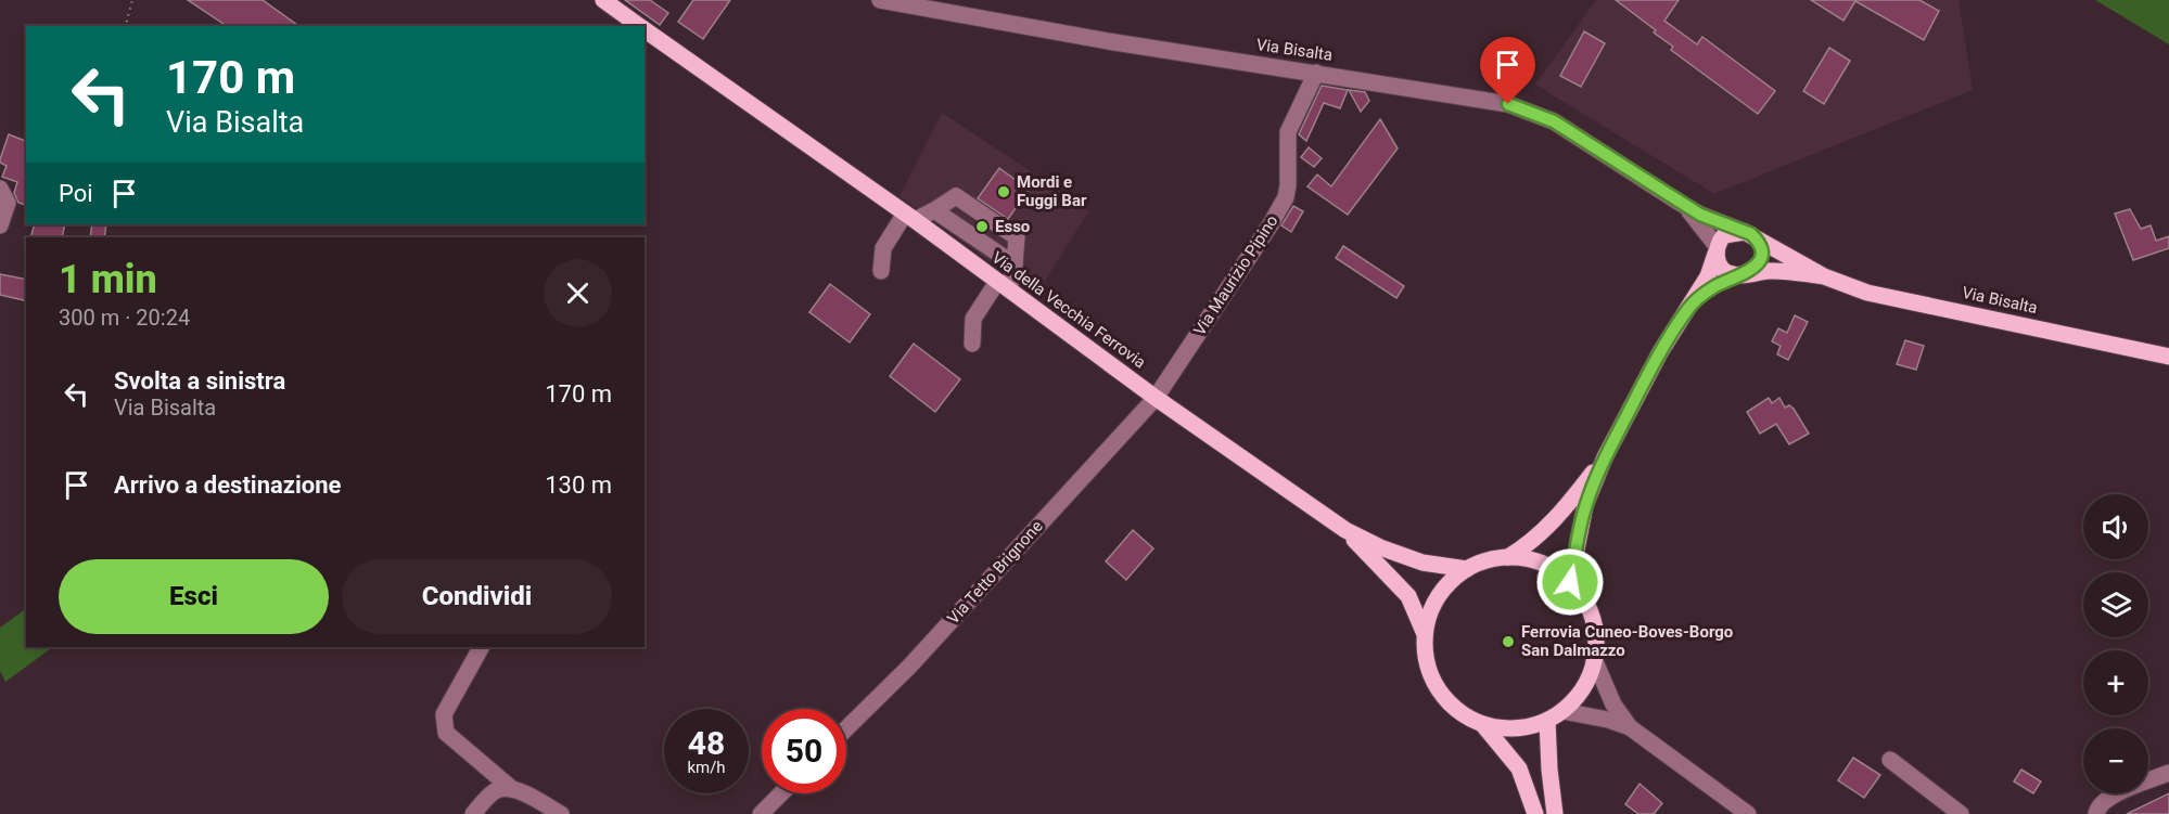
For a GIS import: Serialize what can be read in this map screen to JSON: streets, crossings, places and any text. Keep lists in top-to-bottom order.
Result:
{
  "streets": {
    "main road": ["Via Bisalta", "Via della Vecchia Ferrovia"],
    "street": ["Via Maurizio Pipino", "Via Tetto Brignone"]
  },
  "crossings": [
    ["Via Bisalta", "Via Maurizio Pipino"],
    ["Via Maurizio Pipino", "Via della Vecchia Ferrovia"],
    ["Via Maurizio Pipino", "Via Tetto Brignone"],
    ["Via della Vecchia Ferrovia", "Via Tetto Brignone"]
  ],
  "places": ["Mordi e Fuggi Bar", "Esso", "Ferrovia Cuneo-Boves-Borgo San Dalmazzo"],
  "page": {
    "turn": ["170 m", "Via Bisalta"],
    "then": "Poi",
    "heading": ["1 min", "300 m · 20:24"],
    "list": [
      {
        "name": "Svolta a sinistra",
        "note": "Via Bisalta",
        "value": "170 m"
      },
      {
        "name": "Arrivo a destinazione",
        "value": "130 m"
      }
    ],
    "map_buttons": ["+", "−"],
    "buttons": ["Esci", "Condividi"],
    "speed": "48 km/h",
    "limit": "50"
  }
}
